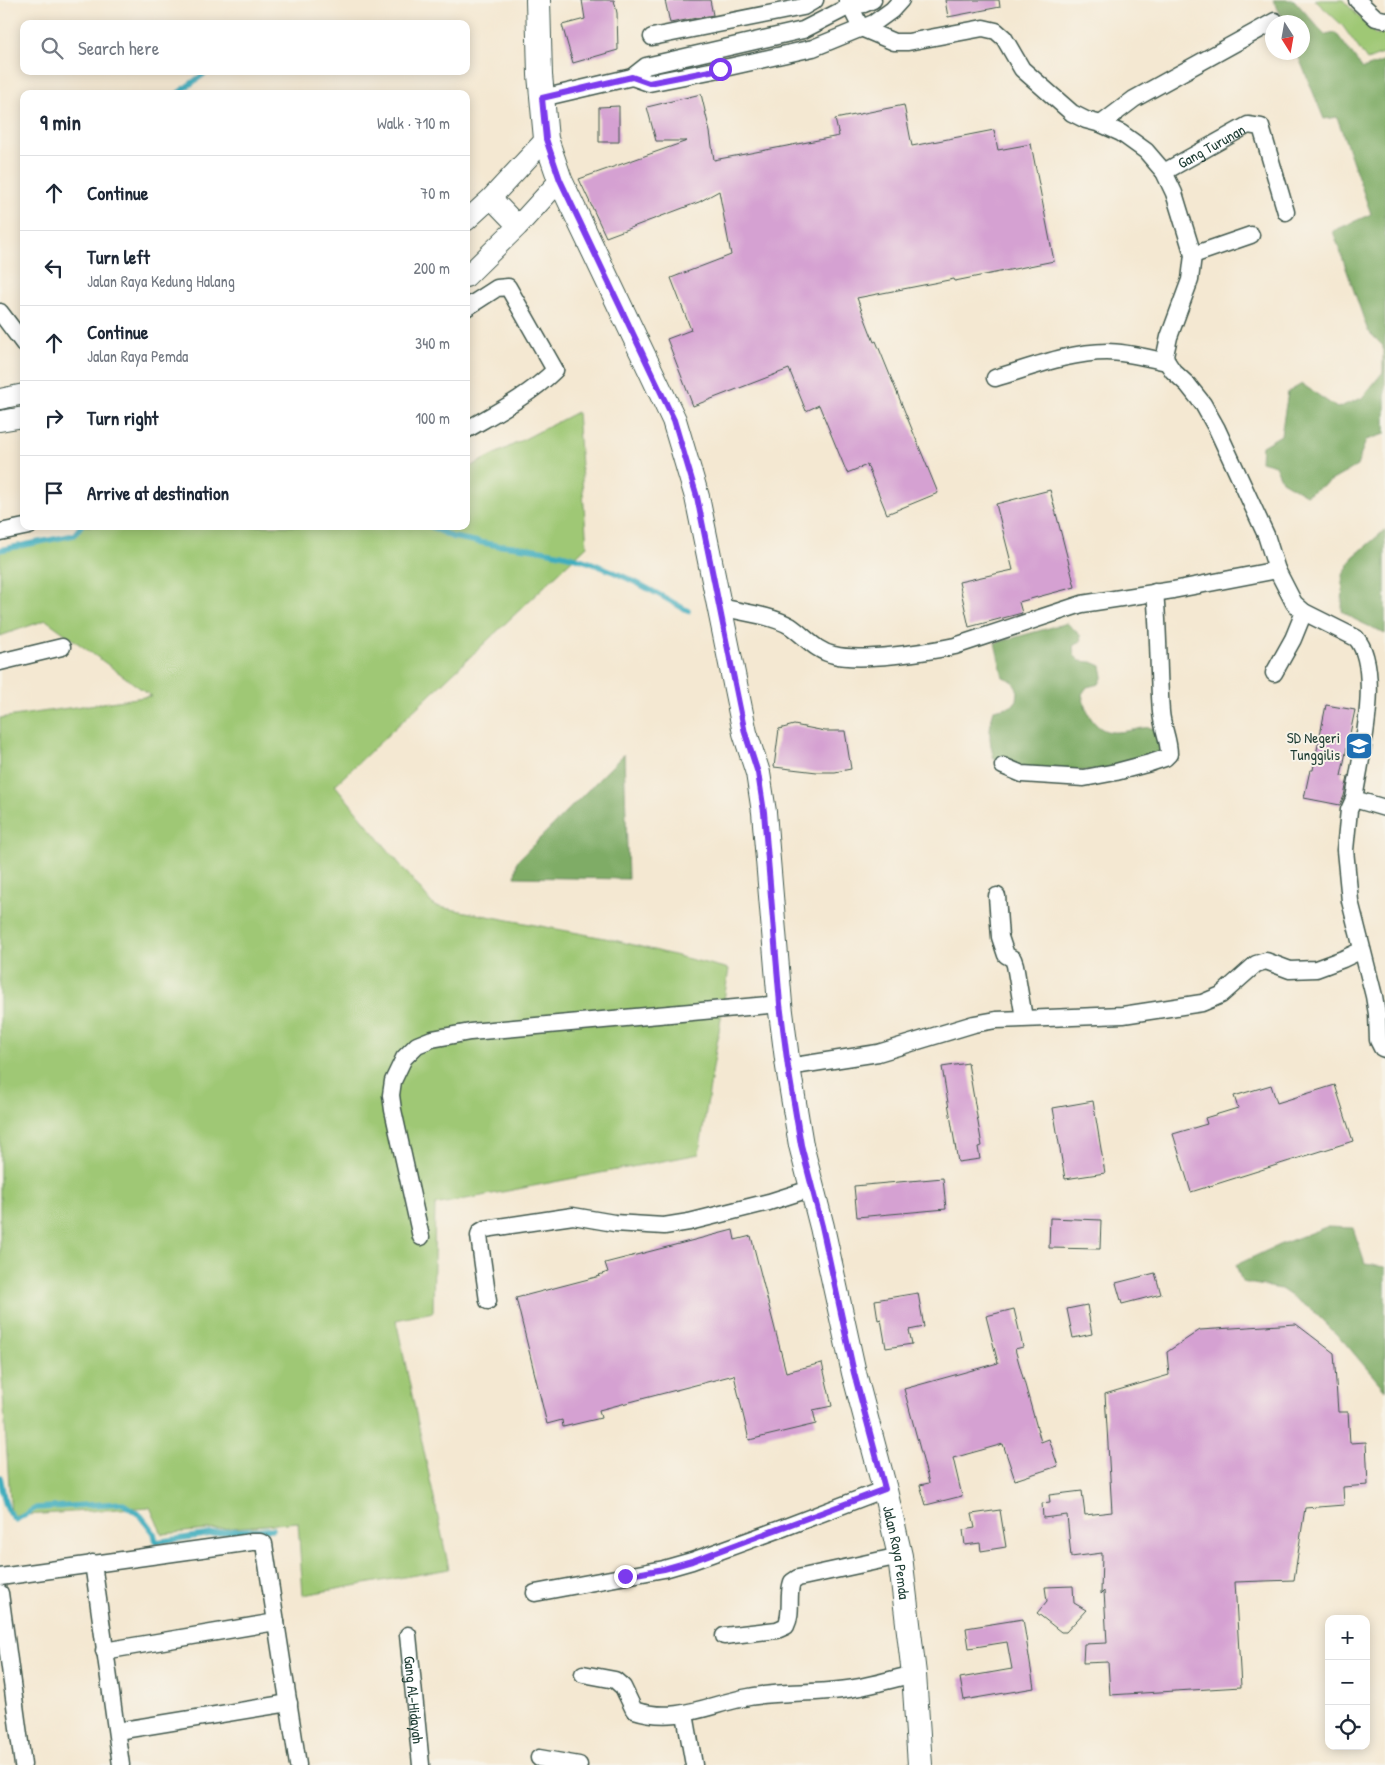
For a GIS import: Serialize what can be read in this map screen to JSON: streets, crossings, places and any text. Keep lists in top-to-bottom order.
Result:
{
  "streets": {
    "main road": ["Jalan Raya Pemda"],
    "street": ["Gang Turunan", "Gang Al-Hidayah"]
  },
  "places": {
    "school or university": ["SD Negeri Tunggilis"]
  },
  "north": "bottom",
  "page": {
    "search": "Search here",
    "heading": ["9 min", "Walk · 710 m"],
    "list": [
      ["Continue", "70 m"],
      ["Turn left", "Jalan Raya Kedung Halang", "200 m"],
      ["Continue", "Jalan Raya Pemda", "340 m"],
      ["Turn right", "100 m"],
      "Arrive at destination"
    ],
    "map_buttons": ["+", "−"]
  }
}
